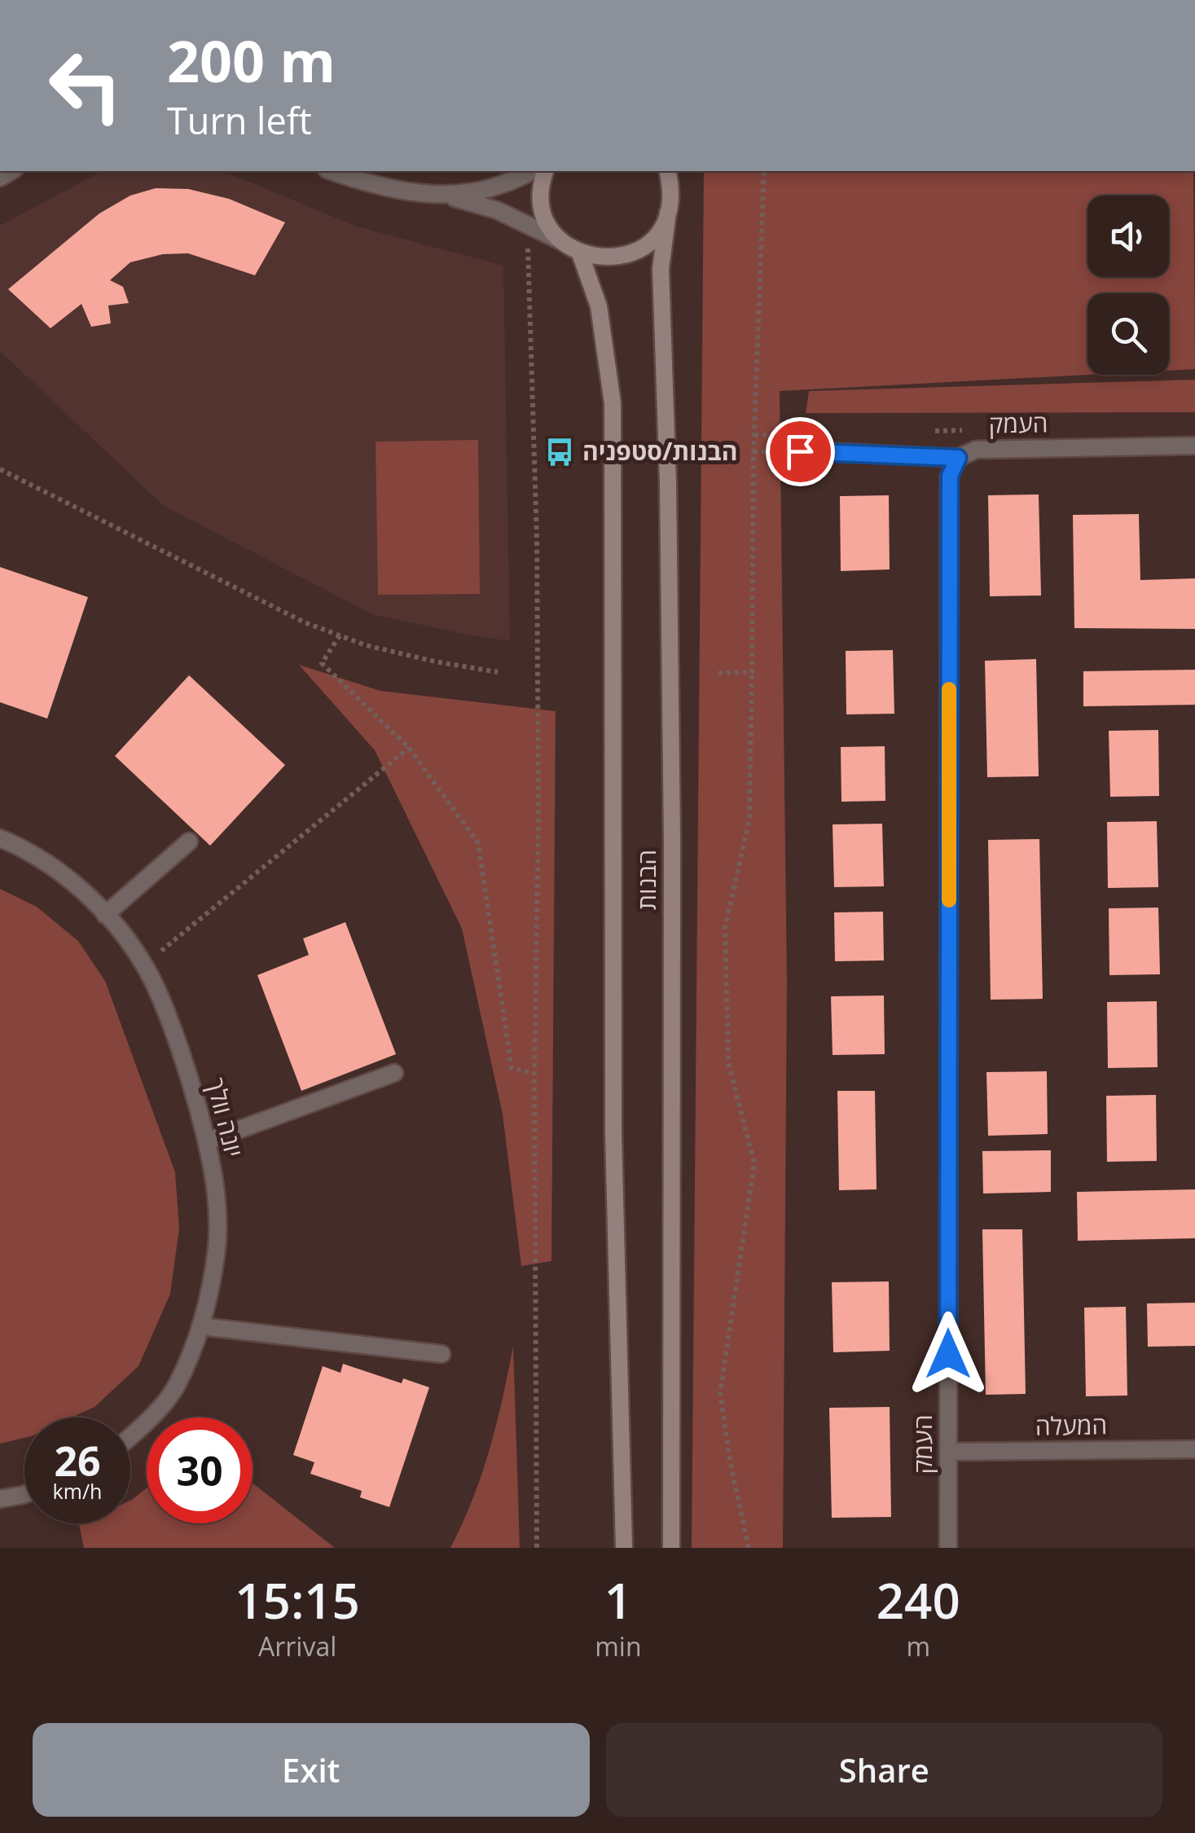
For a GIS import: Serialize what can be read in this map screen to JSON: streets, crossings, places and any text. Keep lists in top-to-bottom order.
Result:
{
  "streets": {
    "street": [
      "העמק",
      "הבנות",
      "יונה וולך",
      "המעלה"
    ]
  },
  "crossings": [
    ["העמק", "המעלה"]
  ],
  "places": {
    "bus stop": ["הבנות/סטפניה"]
  },
  "page": {
    "turn": ["200 m", "Turn left"],
    "speed": "26 km/h",
    "limit": "30",
    "eta": [
      "15:15",
      "Arrival",
      "1",
      "min",
      "240",
      "m"
    ],
    "buttons": ["Exit", "Share"]
  }
}
